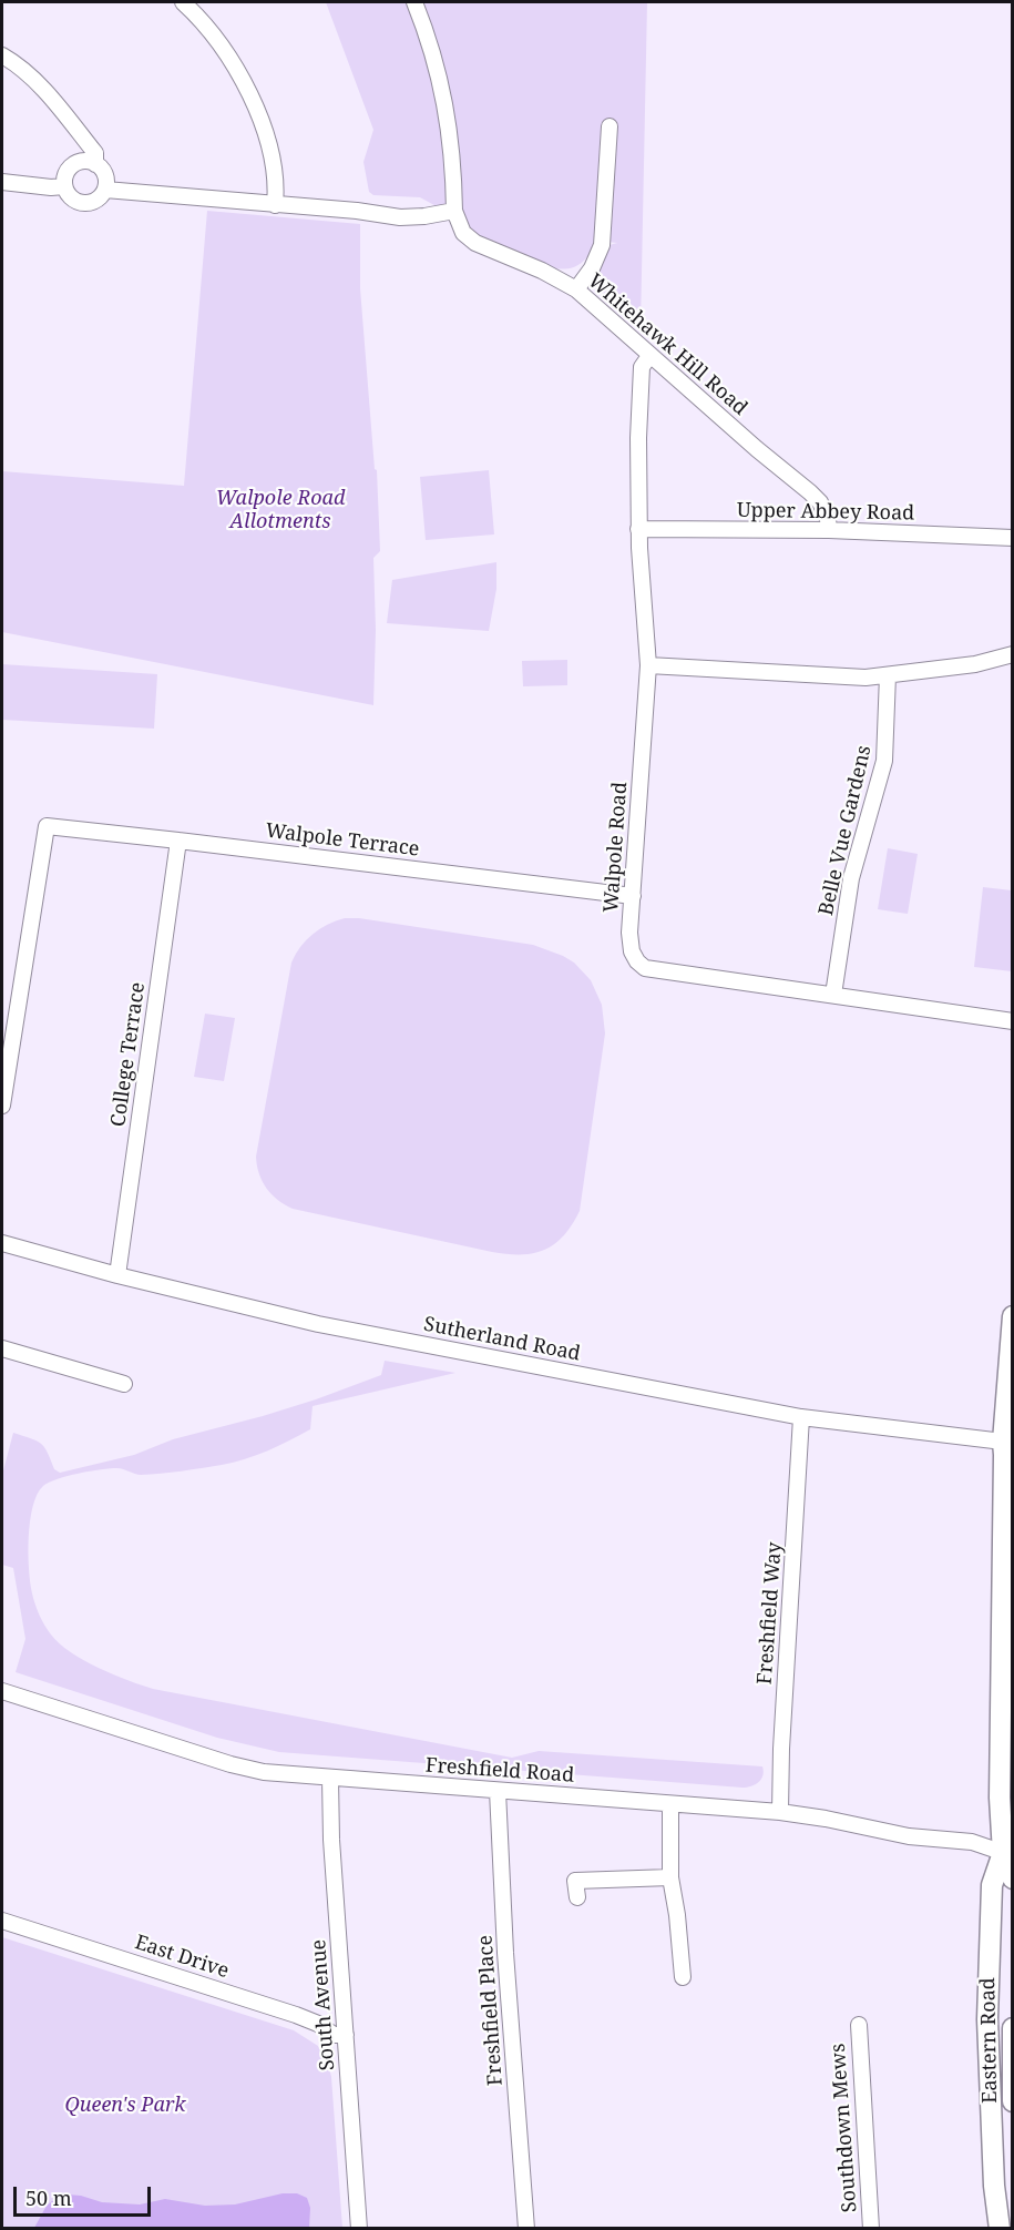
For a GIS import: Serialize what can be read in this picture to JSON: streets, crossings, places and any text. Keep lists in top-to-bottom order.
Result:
{
  "streets": {
    "street": [
      "Whitehawk Hill Road",
      "Upper Abbey Road",
      "Belle Vue Gardens",
      "Walpole Terrace",
      "Walpole Road",
      "College Terrace",
      "Sutherland Road",
      "Freshfield Way",
      "Freshfield Road",
      "East Drive",
      "South Avenue",
      "Freshfield Place",
      "Eastern Road",
      "Southdown Mews"
    ]
  },
  "crossings": [
    ["Whitehawk Hill Road", "Upper Abbey Road"],
    ["Whitehawk Hill Road", "Walpole Road"],
    ["Upper Abbey Road", "Walpole Road"],
    ["Belle Vue Gardens", "Walpole Road"],
    ["Walpole Terrace", "Walpole Road"],
    ["Walpole Terrace", "College Terrace"],
    ["College Terrace", "Sutherland Road"],
    ["Sutherland Road", "Freshfield Way"],
    ["Sutherland Road", "Eastern Road"],
    ["Freshfield Way", "Freshfield Road"],
    ["Freshfield Road", "South Avenue"],
    ["Freshfield Road", "Freshfield Place"],
    ["Freshfield Road", "Eastern Road"],
    ["East Drive", "South Avenue"]
  ],
  "parks": ["Walpole Road Allotments", "Queen's Park"],
  "scale_bar": "50 m"
}
